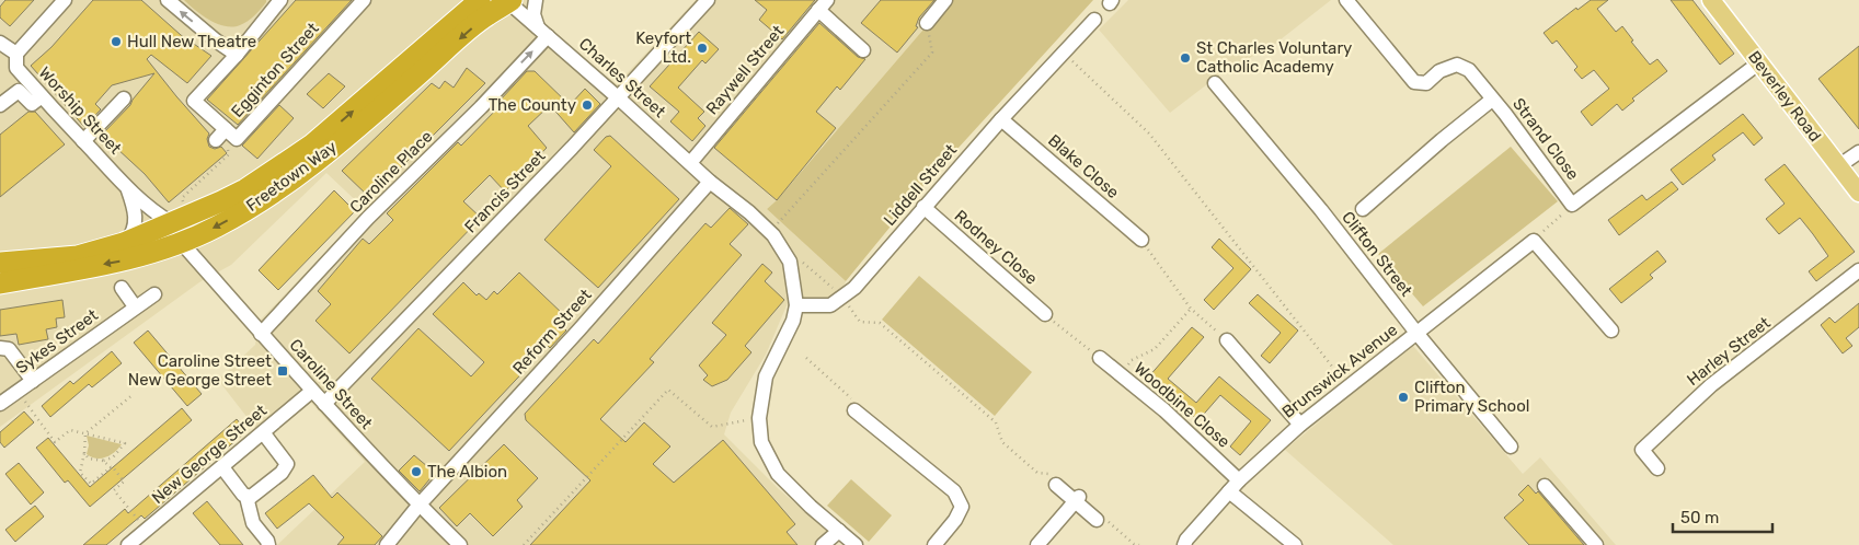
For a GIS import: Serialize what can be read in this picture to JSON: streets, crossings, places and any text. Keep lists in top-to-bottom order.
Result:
{
  "streets": {
    "highway": ["Freetown Way"],
    "main road": ["Beverley Road"],
    "street": [
      "Egginton Street",
      "Raywell Street",
      "Charles Street",
      "Worship Street",
      "Strand Close",
      "Blake Close",
      "Caroline Place",
      "Liddell Street",
      "Francis Street",
      "Rodney Close",
      "Clifton Street",
      "Reform Street",
      "Sykes Street",
      "Harley Street",
      "Brunswick Avenue",
      "Caroline Street",
      "Woodbine Close",
      "New George Street"
    ]
  },
  "crossings": [
    ["Raywell Street", "Charles Street"],
    ["Charles Street", "Caroline Place"],
    ["Charles Street", "Freetown Way"],
    ["Charles Street", "Liddell Street"],
    ["Charles Street", "Francis Street"],
    ["Charles Street", "Reform Street"],
    ["Beverley Road", "Strand Close"],
    ["Worship Street", "Freetown Way"],
    ["Worship Street", "Caroline Street"],
    ["Blake Close", "Liddell Street"],
    ["Caroline Place", "Caroline Street"],
    ["Freetown Way", "Caroline Street"],
    ["Liddell Street", "Rodney Close"],
    ["Francis Street", "Caroline Street"],
    ["Clifton Street", "Brunswick Avenue"],
    ["Reform Street", "Caroline Street"],
    ["Brunswick Avenue", "Woodbine Close"],
    ["Caroline Street", "New George Street"]
  ],
  "one_way": ["Caroline Place"],
  "places": {
    "other": [
      "Hull New Theatre",
      "Keyfort Ltd.",
      "St Charles Voluntary Catholic Academy",
      "The County",
      "Clifton Primary School",
      "The Albion"
    ],
    "transit": ["Caroline Street New George Street"]
  },
  "scale_bar": "50 m"
}
